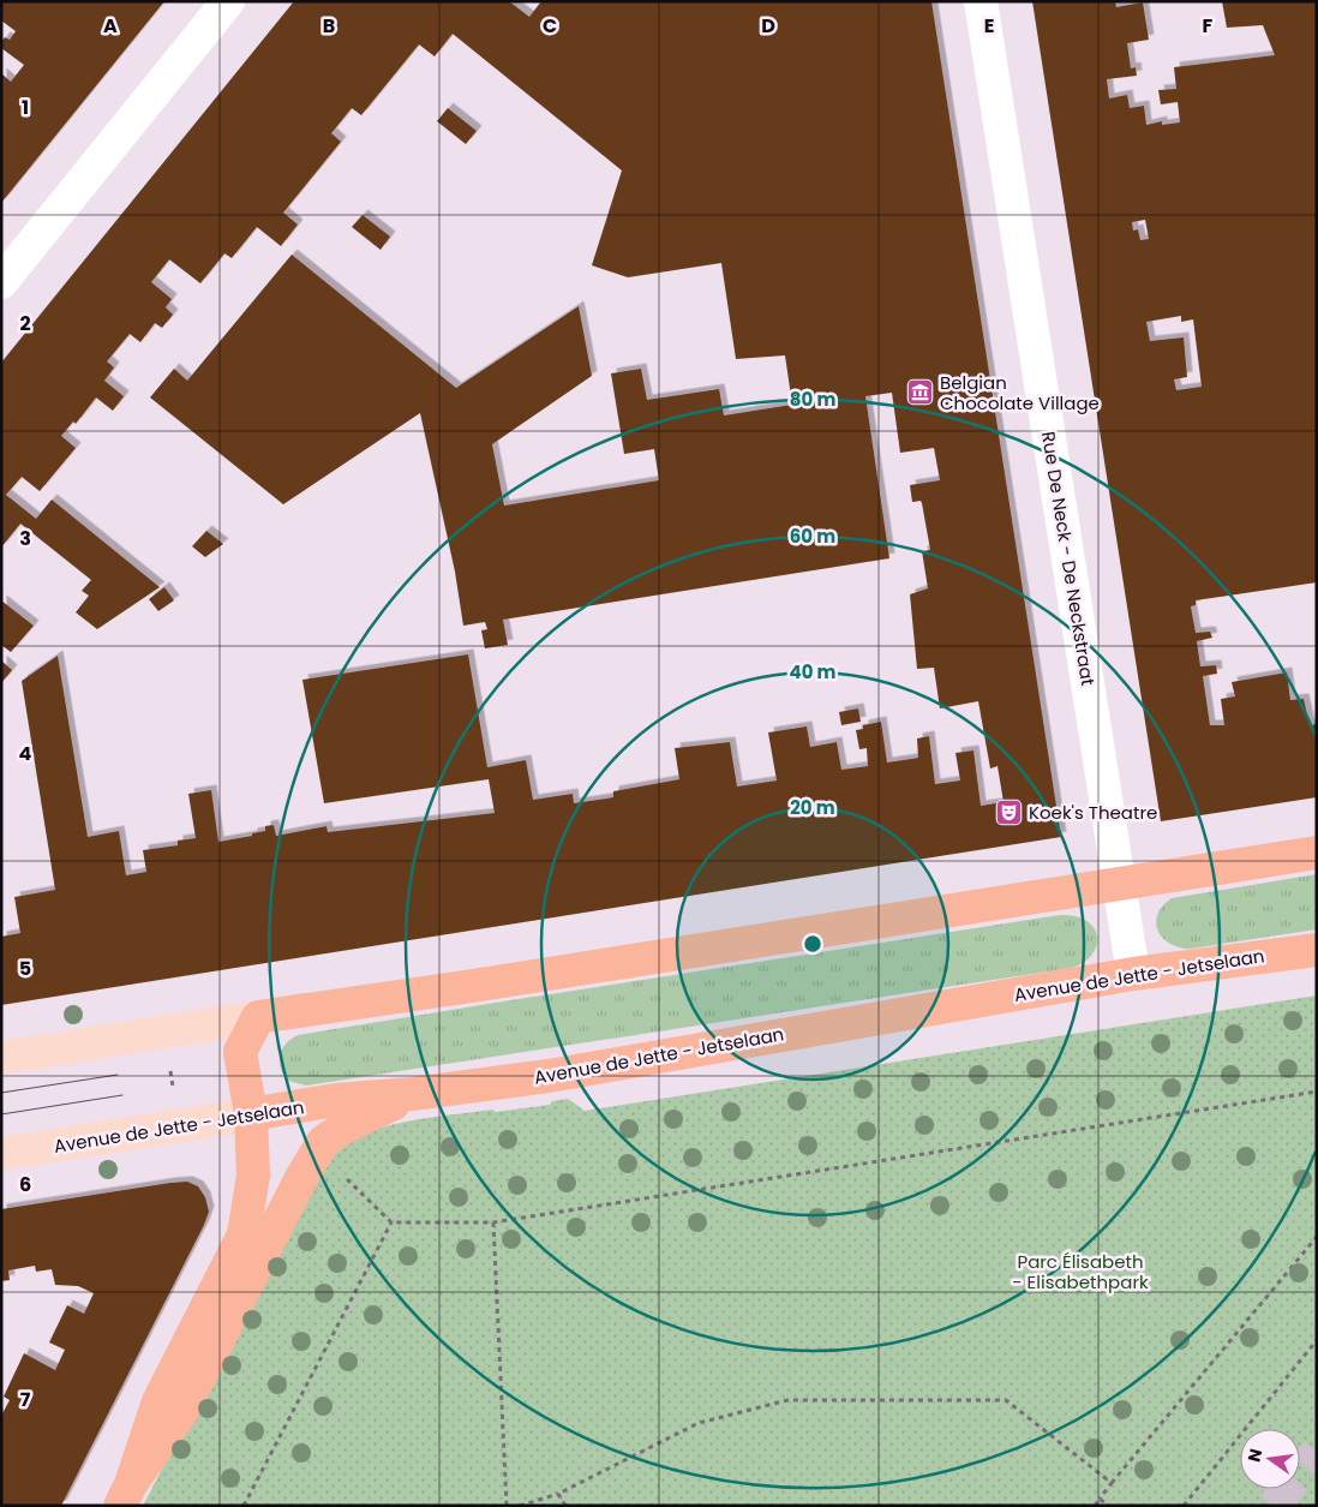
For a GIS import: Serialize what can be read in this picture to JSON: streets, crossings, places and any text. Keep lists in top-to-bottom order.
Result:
{
  "streets": {
    "main road": ["Avenue de Jette - Jetselaan"],
    "street": ["Rue De Neck - De Neckstraat"]
  },
  "crossings": [
    ["Rue De Neck - De Neckstraat", "Avenue de Jette - Jetselaan"]
  ],
  "parks": ["Parc Élisabeth - Elisabethpark"],
  "places": {
    "museum": ["Belgian Chocolate Village"],
    "theatre": ["Koek's Theatre"]
  },
  "north": "left",
  "grid": {
    "columns": [
      "A",
      "B",
      "C",
      "D",
      "E",
      "F"
    ],
    "rows": [
      "1",
      "2",
      "3",
      "4",
      "5",
      "6",
      "7"
    ]
  },
  "rings": [
    "80 m",
    "60 m",
    "40 m",
    "20 m"
  ]
}
